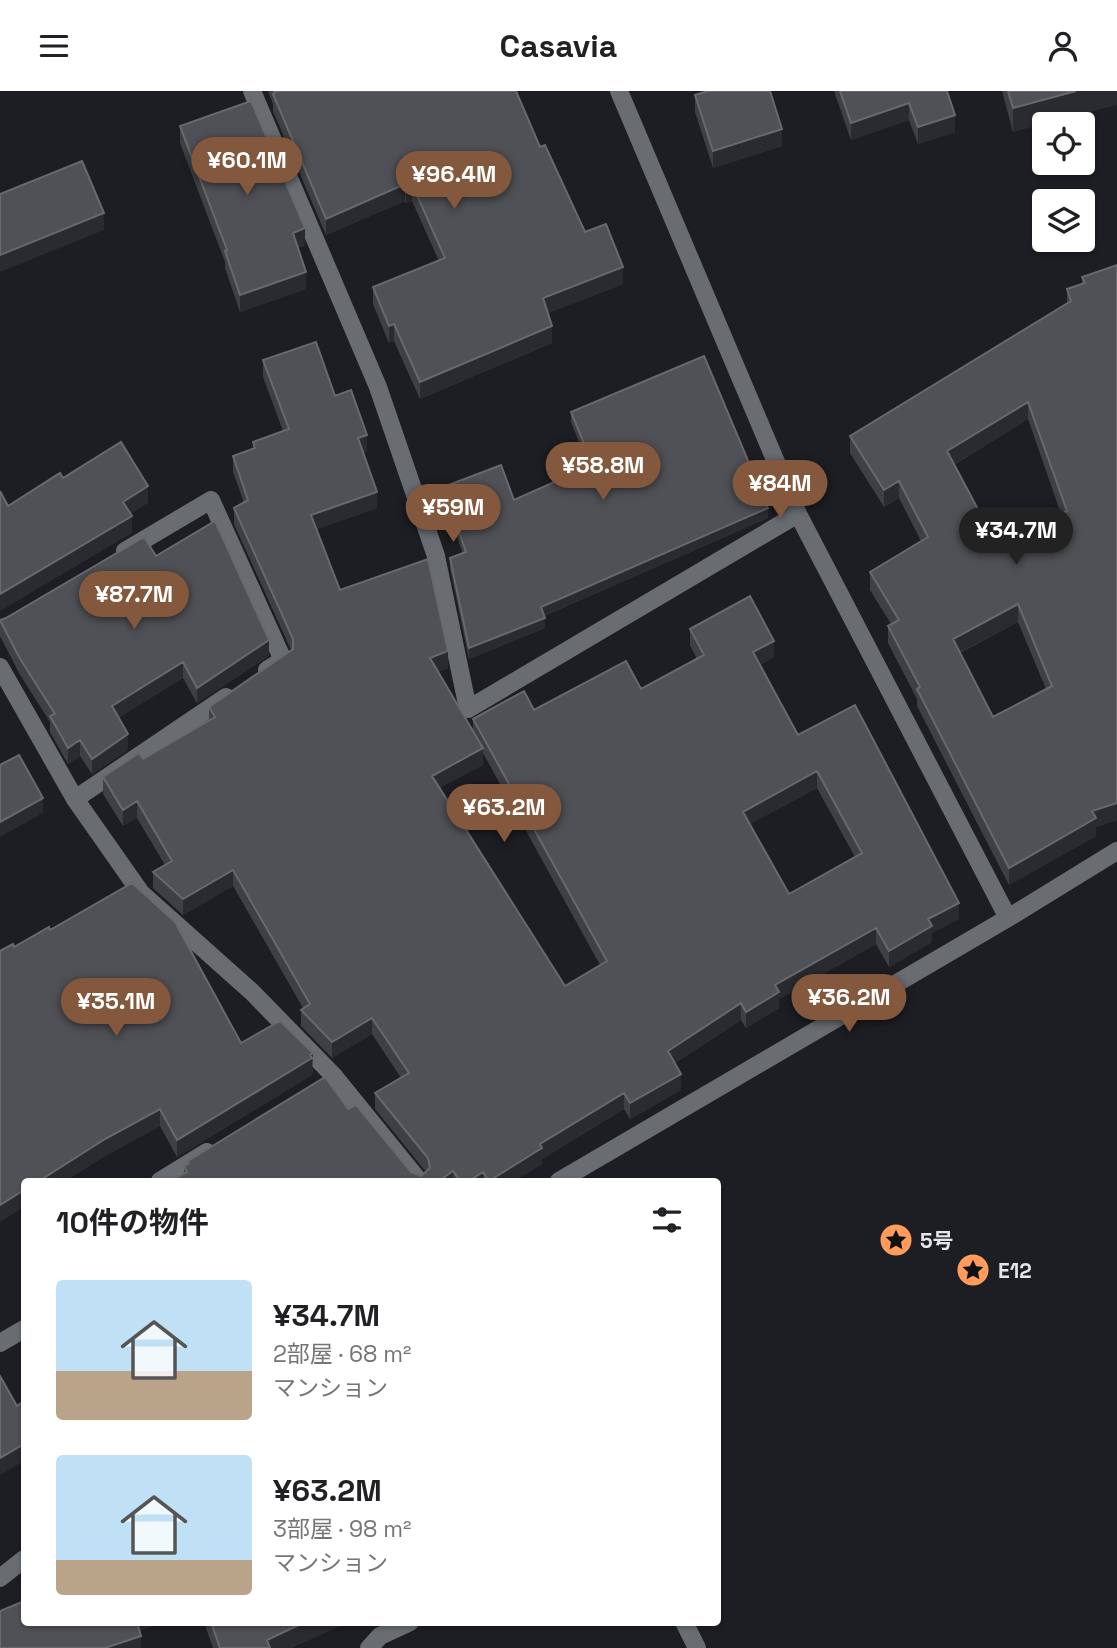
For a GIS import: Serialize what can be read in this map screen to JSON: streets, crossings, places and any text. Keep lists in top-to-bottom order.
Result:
{
  "places": {
    "place": ["5号", "E12"]
  },
  "page": {
    "header": "Casavia",
    "price": [
      "¥60.1M",
      "¥96.4M",
      "¥58.8M",
      "¥84M",
      "¥59M",
      "¥34.7M",
      "¥87.7M",
      "¥63.2M",
      "¥36.2M",
      "¥35.1M"
    ],
    "heading": "10件の物件",
    "list": [
      {
        "name": "¥34.7M",
        "note": "2部屋 · 68 m² · マンション"
      },
      {
        "name": "¥63.2M",
        "note": "3部屋 · 98 m² · マンション"
      }
    ]
  }
}
